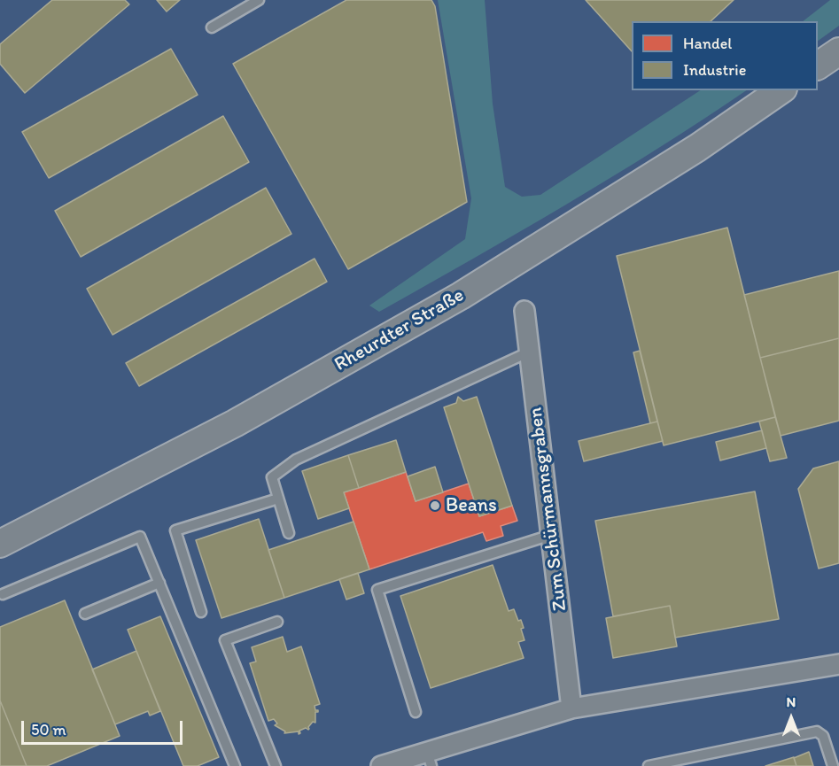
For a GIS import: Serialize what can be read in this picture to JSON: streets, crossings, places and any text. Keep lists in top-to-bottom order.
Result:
{
  "streets": {
    "main road": ["Rheurdter Straße"],
    "street": ["Zum Schürmannsgraben"]
  },
  "places": ["Beans"],
  "legend": ["Handel", "Industrie"],
  "scale_bar": "50 m",
  "north": "top"
}
